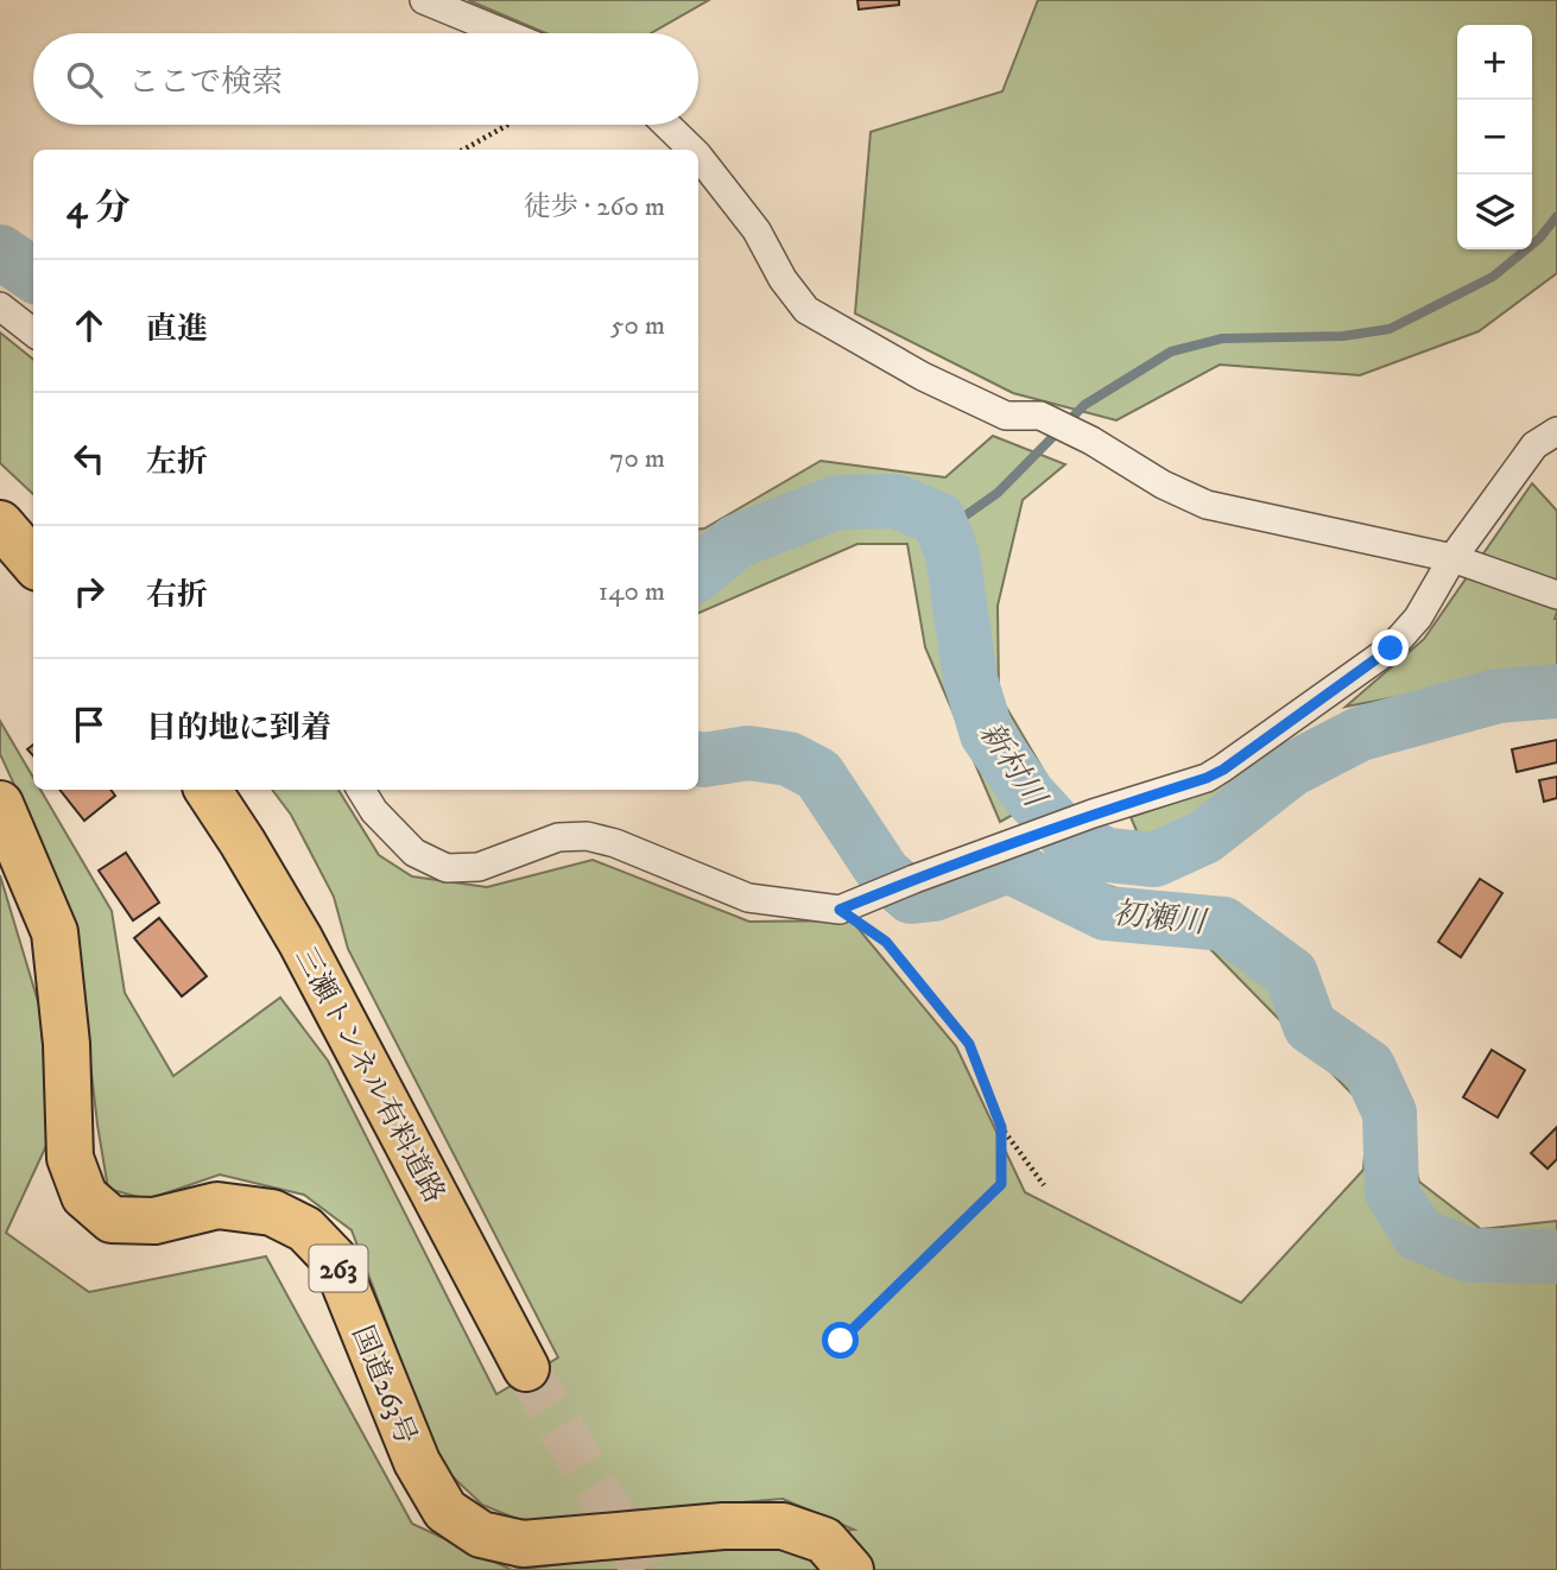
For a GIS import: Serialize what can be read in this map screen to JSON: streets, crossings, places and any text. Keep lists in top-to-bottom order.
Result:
{
  "streets": {
    "highway": ["三瀬トンネル有料道路", "263", "国道263号"]
  },
  "water": ["新村川", "初瀬川"],
  "page": {
    "map_buttons": ["+", "−"],
    "search": "ここで検索",
    "heading": ["4 分", "徒歩 · 260 m"],
    "list": [
      ["直進", "50 m"],
      ["左折", "70 m"],
      ["右折", "140 m"],
      "目的地に到着"
    ]
  }
}
